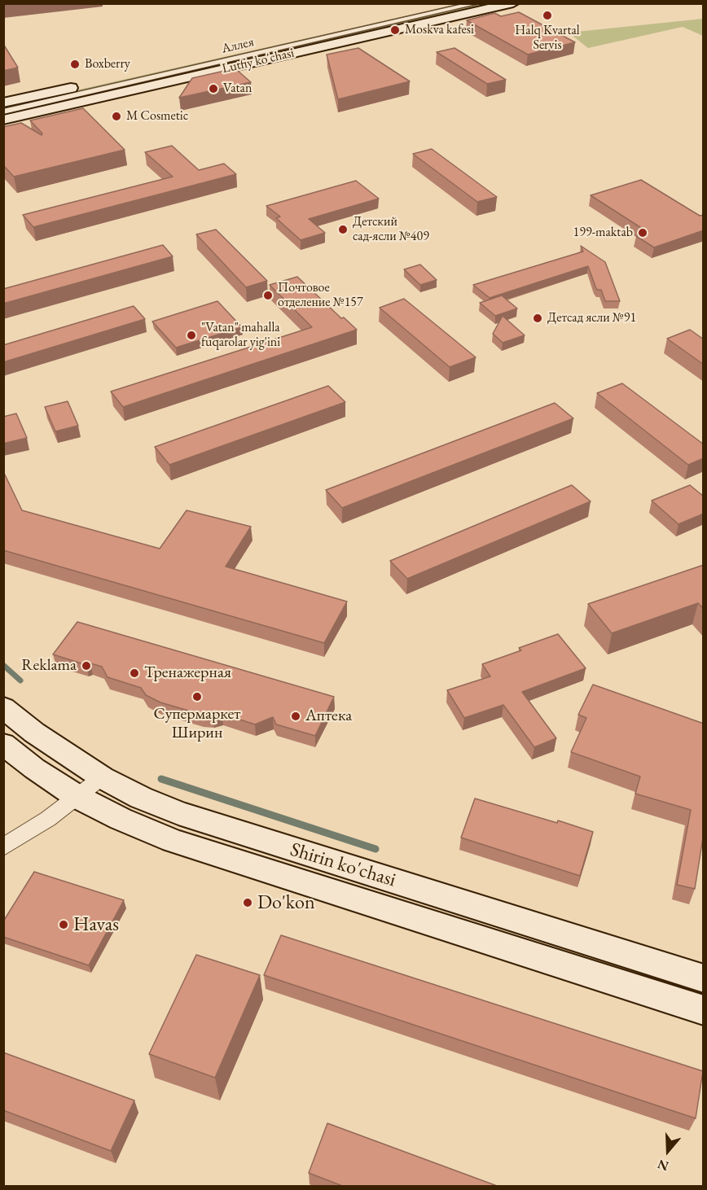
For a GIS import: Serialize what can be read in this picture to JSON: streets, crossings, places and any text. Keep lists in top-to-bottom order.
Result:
{
  "streets": {
    "main road": ["Lutfiy ko'chasi", "Shirin ko'chasi"],
    "street": ["Аллея"]
  },
  "places": [
    "Halq Kvartal Servis",
    "Moskva kafesi",
    "Boxberry",
    "Vatan",
    "M Cosmetic",
    "Детский сад-ясли №409",
    "199-maktab",
    "Почтовое отделение №157",
    "Детсад ясли №91",
    "\"Vatan\" mahalla fuqarolar yig'ini",
    "Reklama",
    "Тренажерная",
    "Супермаркет Ширин",
    "Аптека",
    "Do'kon",
    "Havas"
  ],
  "north": "bottom"
}
